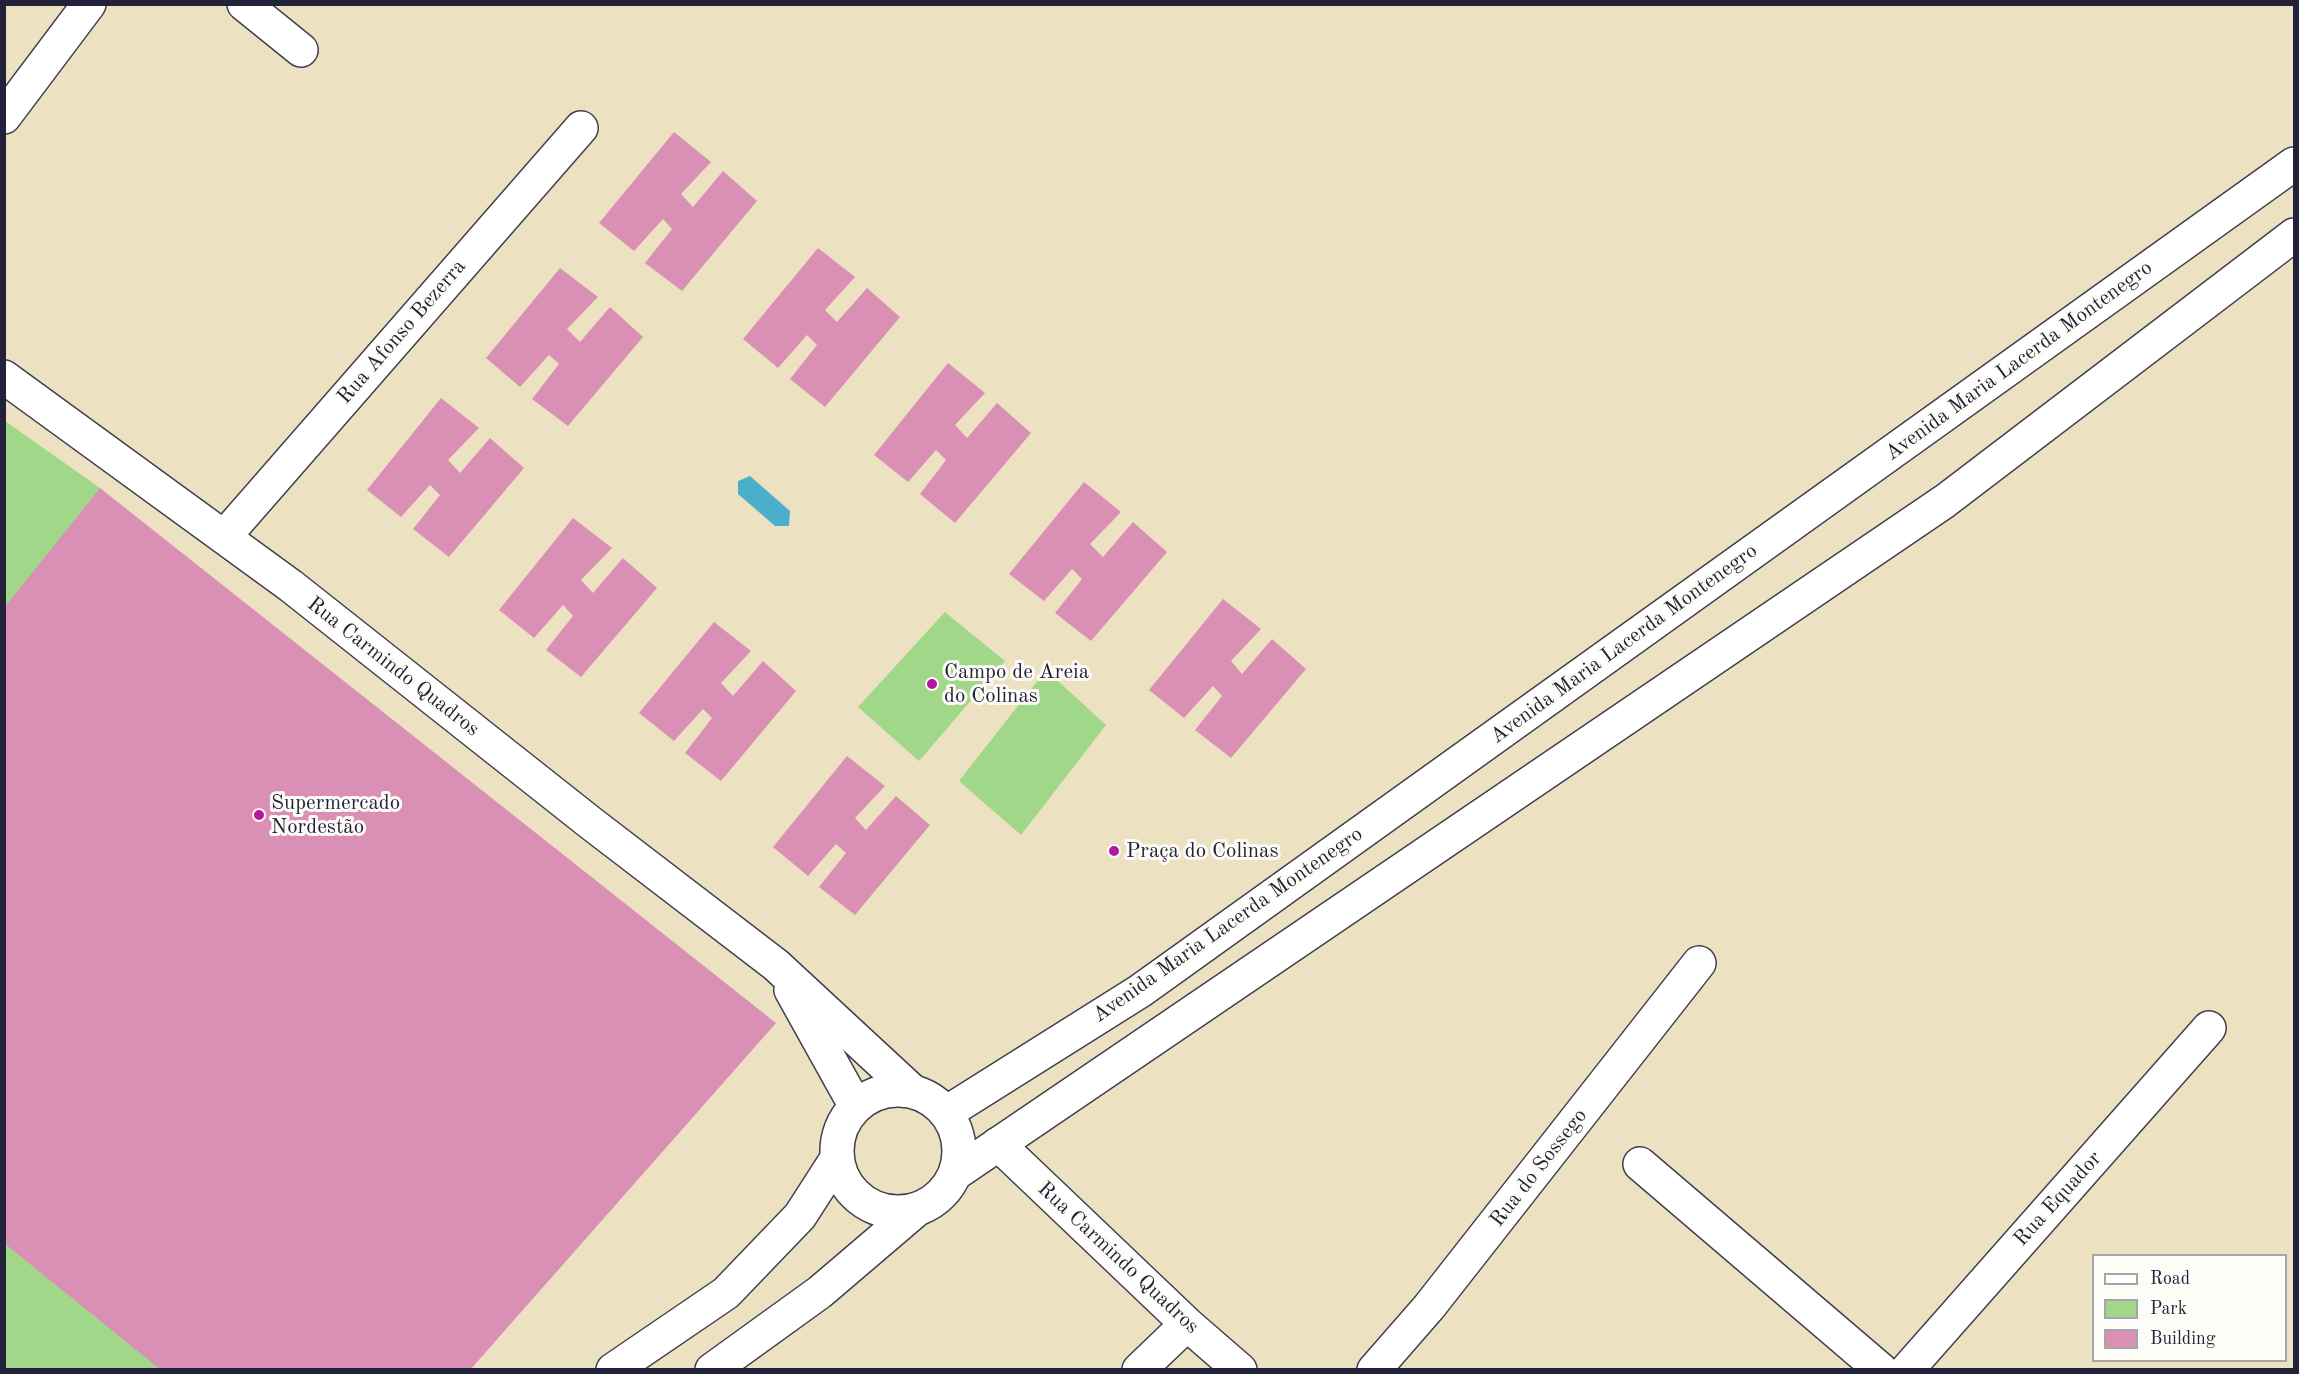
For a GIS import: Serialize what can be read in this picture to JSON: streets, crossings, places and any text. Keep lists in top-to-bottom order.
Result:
{
  "streets": {
    "main road": [
      "Rua Afonso Bezerra",
      "Avenida Maria Lacerda Montenegro",
      "Rua Carmindo Quadros",
      "Rua do Sossego",
      "Rua Equador"
    ]
  },
  "crossings": [
    ["Rua Afonso Bezerra", "Rua Carmindo Quadros"],
    ["Avenida Maria Lacerda Montenegro", "Rua Carmindo Quadros"]
  ],
  "places": ["Campo de Areia do Colinas", "Supermercado Nordestão", "Praça do Colinas"],
  "legend": ["Road", "Park", "Building"]
}
